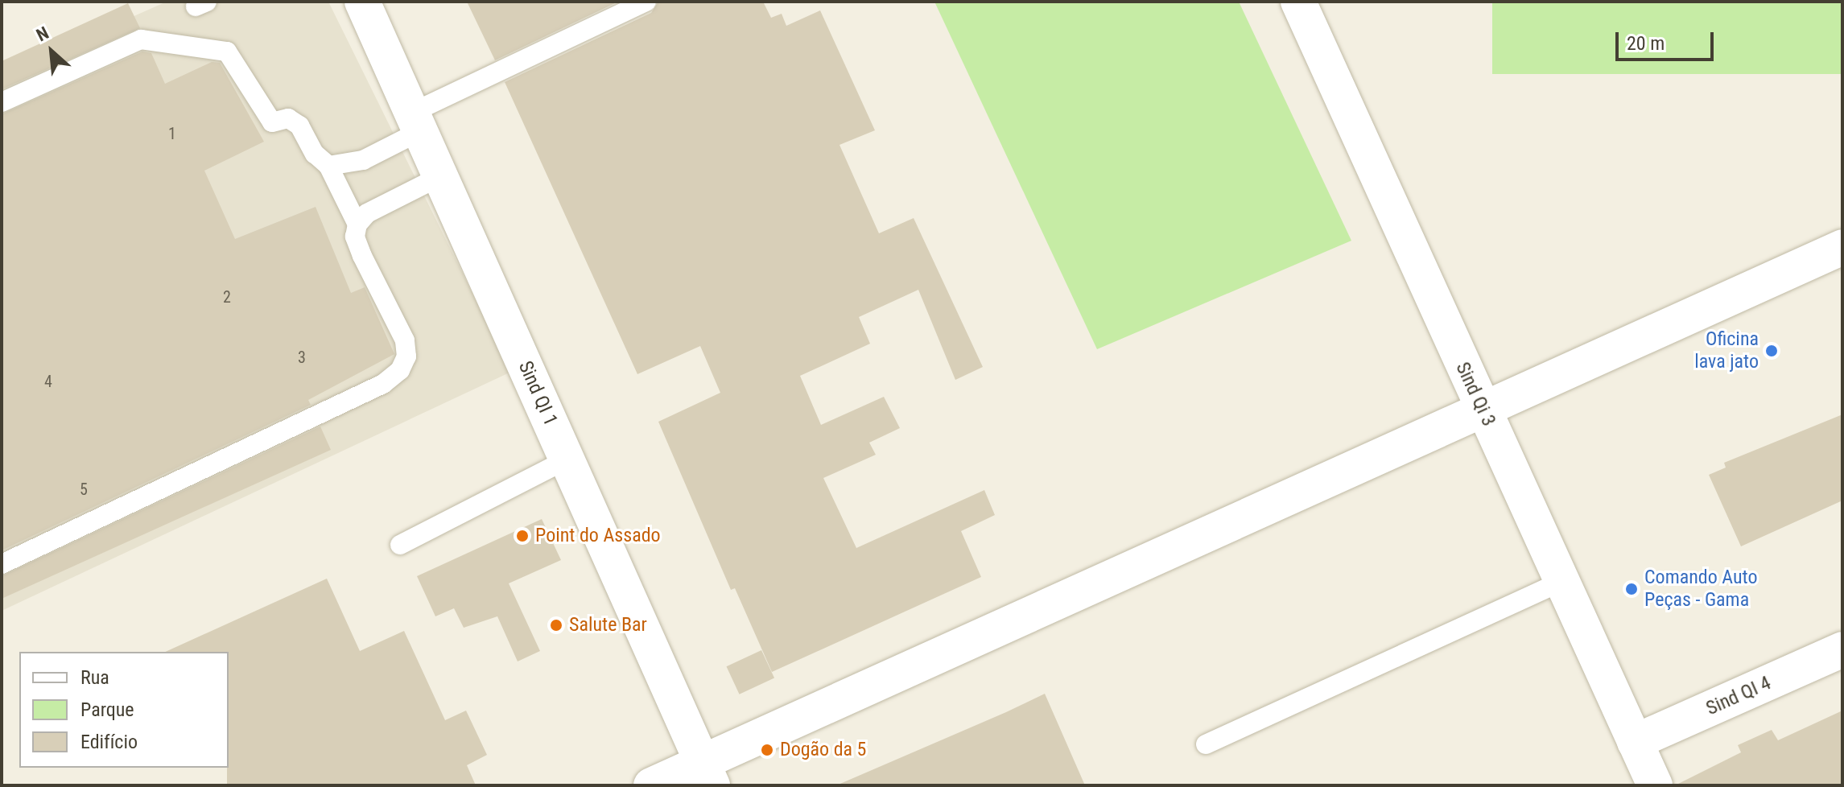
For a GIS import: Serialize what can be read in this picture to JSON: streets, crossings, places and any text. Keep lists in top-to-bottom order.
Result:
{
  "streets": {
    "street": ["Sind QI 1", "Sind Qi 3", "Sind QI 4"]
  },
  "crossings": [
    ["Sind Qi 3", "Sind QI 4"]
  ],
  "places": [
    "Oficina lava jato",
    "Point do Assado",
    "Comando Auto Peças - Gama",
    "Salute Bar",
    "Dogão da 5"
  ],
  "house_numbers": [
    "1",
    "2",
    "3",
    "4",
    "5"
  ],
  "legend": ["Rua", "Parque", "Edifício"],
  "scale_bar": "20 m",
  "north": "top left"
}
